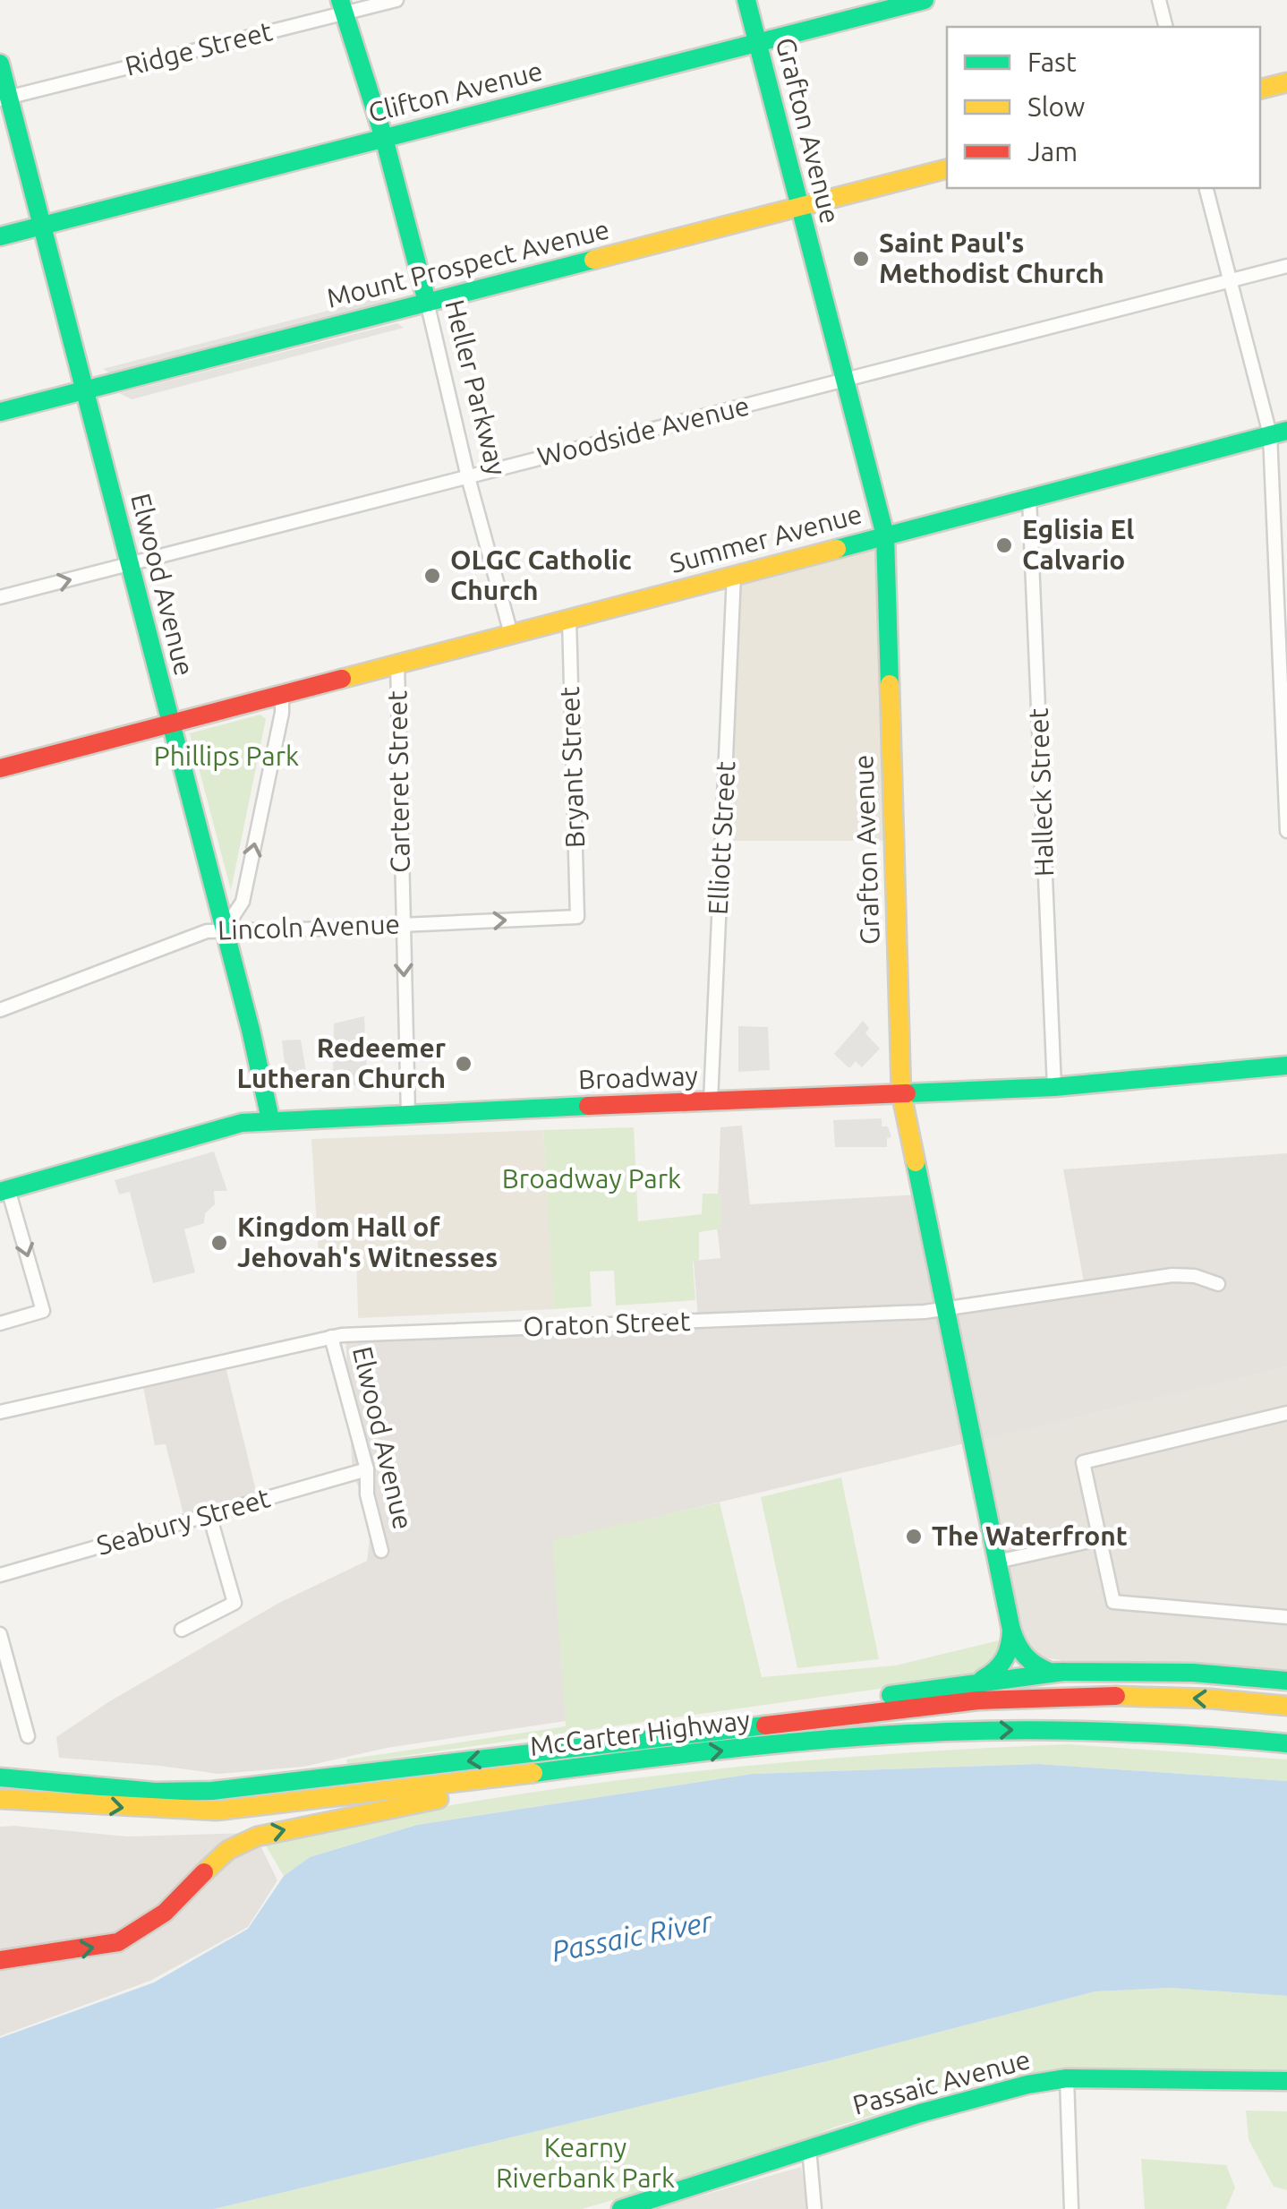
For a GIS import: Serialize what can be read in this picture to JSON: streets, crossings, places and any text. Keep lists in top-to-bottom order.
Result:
{
  "streets": {
    "main road": [
      "Clifton Avenue",
      "Grafton Avenue",
      "Mount Prospect Avenue",
      "Heller Parkway",
      "Summer Avenue",
      "Elwood Avenue",
      "Broadway",
      "McCarter Highway",
      "Passaic Avenue"
    ],
    "street": [
      "Ridge Street",
      "Woodside Avenue",
      "Bryant Street",
      "Carteret Street",
      "Halleck Street",
      "Elliott Street",
      "Lincoln Avenue",
      "Oraton Street",
      "Seabury Street"
    ]
  },
  "crossings": [
    ["Ridge Street", "Heller Parkway"],
    ["Ridge Street", "Elwood Avenue"],
    ["Clifton Avenue", "Grafton Avenue"],
    ["Clifton Avenue", "Heller Parkway"],
    ["Clifton Avenue", "Elwood Avenue"],
    ["Grafton Avenue", "Mount Prospect Avenue"],
    ["Grafton Avenue", "Woodside Avenue"],
    ["Grafton Avenue", "Summer Avenue"],
    ["Grafton Avenue", "Broadway"],
    ["Grafton Avenue", "Oraton Street"],
    ["Mount Prospect Avenue", "Heller Parkway"],
    ["Mount Prospect Avenue", "Elwood Avenue"],
    ["Heller Parkway", "Woodside Avenue"],
    ["Heller Parkway", "Summer Avenue"],
    ["Woodside Avenue", "Elwood Avenue"],
    ["Summer Avenue", "Elwood Avenue"],
    ["Summer Avenue", "Bryant Street"],
    ["Summer Avenue", "Carteret Street"],
    ["Summer Avenue", "Halleck Street"],
    ["Summer Avenue", "Elliott Street"],
    ["Elwood Avenue", "Lincoln Avenue"],
    ["Elwood Avenue", "Broadway"],
    ["Elwood Avenue", "Oraton Street"],
    ["Elwood Avenue", "Seabury Street"],
    ["Bryant Street", "Lincoln Avenue"],
    ["Carteret Street", "Lincoln Avenue"],
    ["Carteret Street", "Broadway"],
    ["Halleck Street", "Broadway"],
    ["Elliott Street", "Broadway"]
  ],
  "one_way": ["Carteret Street"],
  "water": ["Passaic River"],
  "parks": ["Phillips Park", "Broadway Park", "Kearny Riverbank Park"],
  "places": [
    "Saint Paul's Methodist Church",
    "Eglisia El Calvario",
    "OLGC Catholic Church",
    "Redeemer Lutheran Church",
    "Kingdom Hall of Jehovah's Witnesses",
    "The Waterfront"
  ],
  "legend": ["Fast", "Slow", "Jam"]
}
